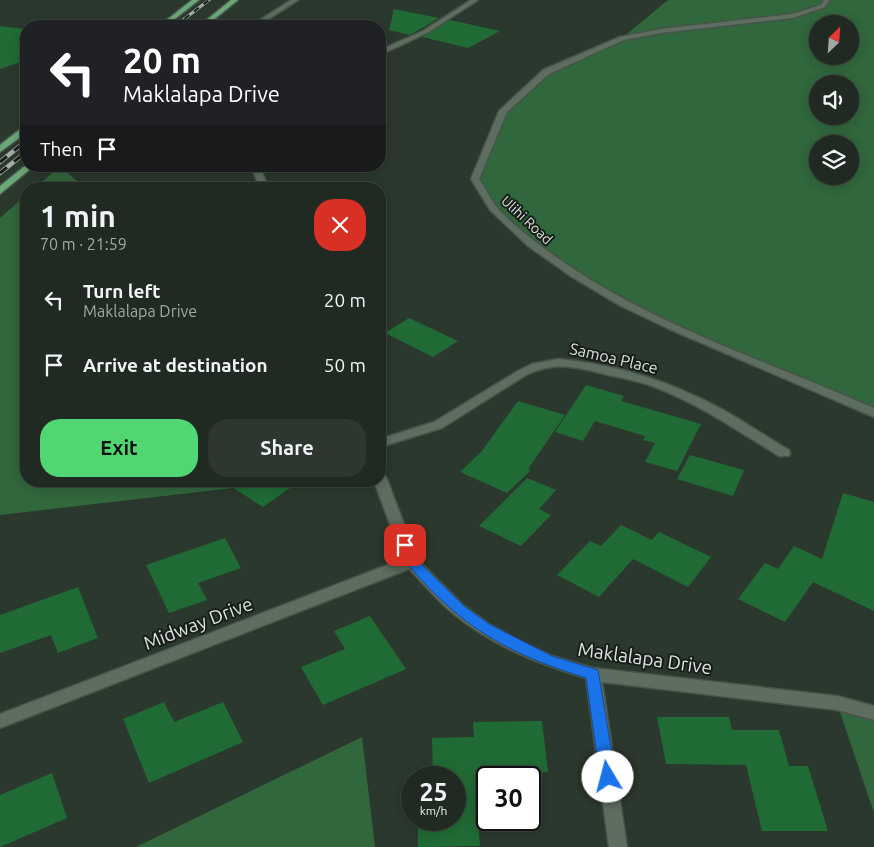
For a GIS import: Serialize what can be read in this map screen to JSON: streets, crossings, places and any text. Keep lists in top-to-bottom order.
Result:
{
  "streets": {
    "street": [
      "Ulihi Road",
      "Samoa Place",
      "Midway Drive",
      "Maklalapa Drive"
    ]
  },
  "crossings": [
    ["Midway Drive", "Maklalapa Drive"]
  ],
  "north": "top right",
  "page": {
    "turn": ["20 m", "Maklalapa Drive"],
    "then": "Then",
    "heading": ["1 min", "70 m · 21:59"],
    "list": [
      {
        "name": "Turn left",
        "note": "Maklalapa Drive",
        "value": "20 m"
      },
      {
        "name": "Arrive at destination",
        "value": "50 m"
      }
    ],
    "buttons": ["Exit", "Share"],
    "speed": "25 km/h",
    "limit": "30"
  }
}
